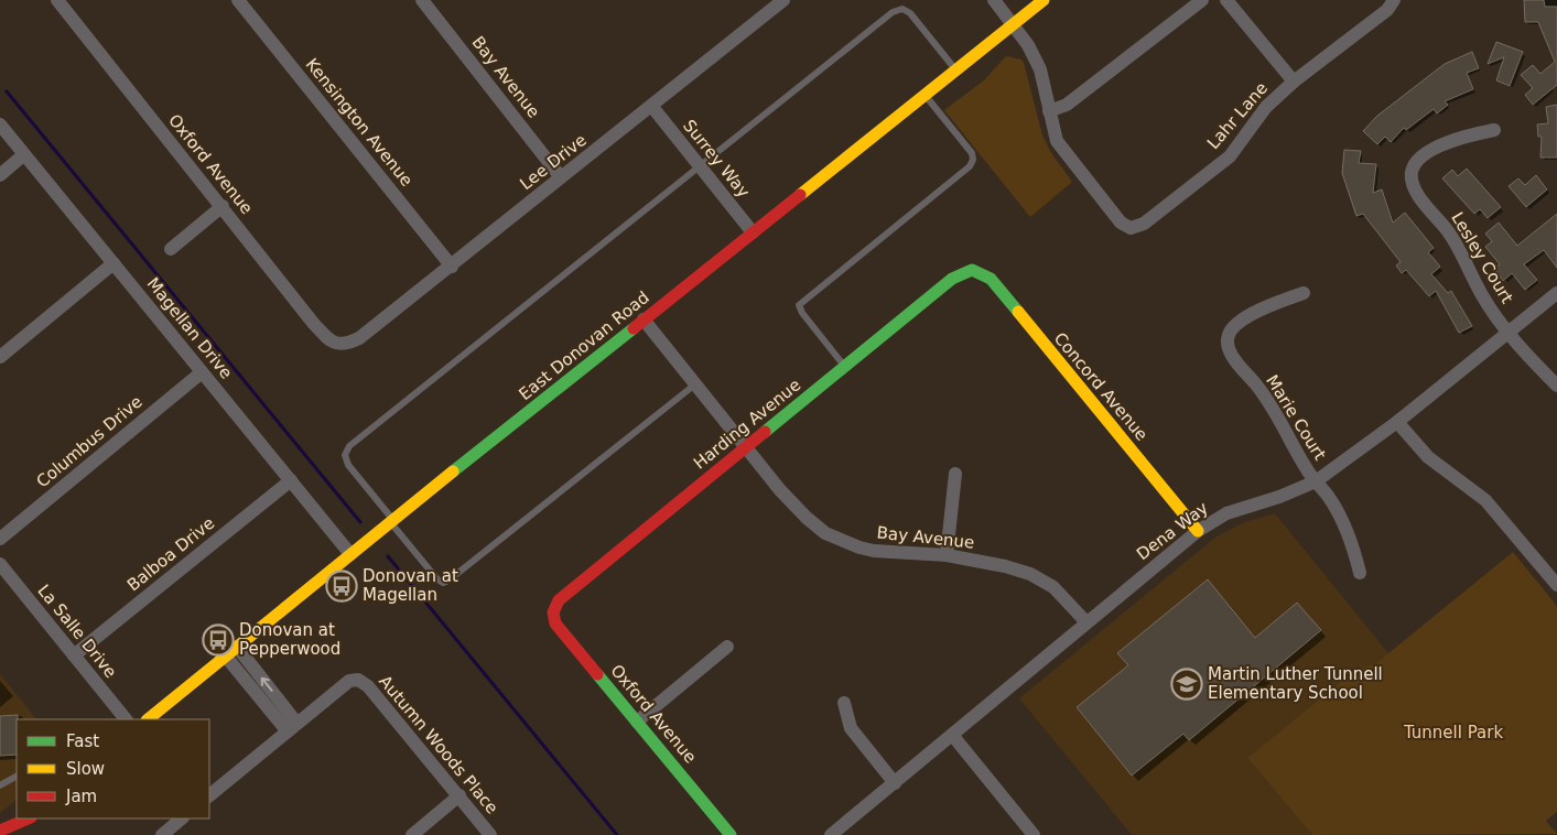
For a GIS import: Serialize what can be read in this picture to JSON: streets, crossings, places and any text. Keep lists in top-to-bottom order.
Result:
{
  "streets": {
    "street": [
      "Bay Avenue",
      "Lahr Lane",
      "Kensington Avenue",
      "Surrey Way",
      "Lee Drive",
      "Oxford Avenue",
      "Lesley Court",
      "Magellan Drive",
      "East Donovan Road",
      "Concord Avenue",
      "Marie Court",
      "Harding Avenue",
      "Columbus Drive",
      "Dena Way",
      "Balboa Drive",
      "La Salle Drive",
      "Autumn Woods Place"
    ]
  },
  "crossings": [
    ["Bay Avenue", "Lee Drive"],
    ["Bay Avenue", "East Donovan Road"],
    ["Bay Avenue", "Harding Avenue"],
    ["Bay Avenue", "Dena Way"],
    ["Kensington Avenue", "Lee Drive"],
    ["Surrey Way", "Lee Drive"],
    ["Surrey Way", "East Donovan Road"],
    ["Lee Drive", "Oxford Avenue"],
    ["Oxford Avenue", "Harding Avenue"],
    ["Lesley Court", "Dena Way"],
    ["Magellan Drive", "East Donovan Road"],
    ["Magellan Drive", "Columbus Drive"],
    ["Magellan Drive", "Balboa Drive"],
    ["Concord Avenue", "Harding Avenue"],
    ["Concord Avenue", "Dena Way"],
    ["Marie Court", "Dena Way"],
    ["Balboa Drive", "La Salle Drive"]
  ],
  "parks": ["Tunnell Park"],
  "places": {
    "bus stop": ["Donovan at Magellan", "Donovan at Pepperwood"],
    "school or university": ["Martin Luther Tunnell Elementary School"]
  },
  "legend": ["Fast", "Slow", "Jam"]
}
